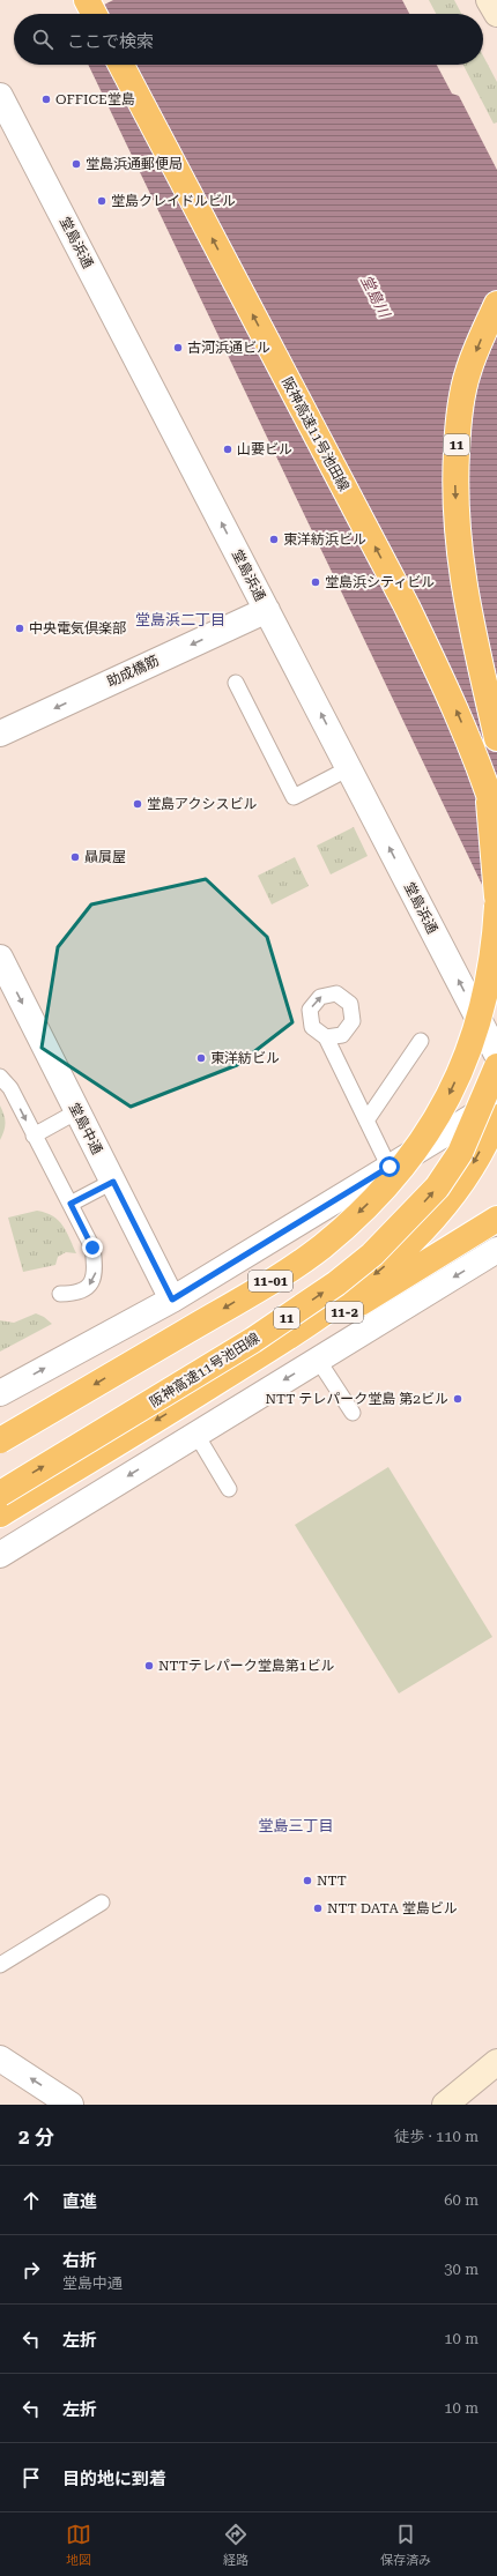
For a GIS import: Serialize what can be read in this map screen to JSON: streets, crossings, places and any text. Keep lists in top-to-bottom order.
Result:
{
  "streets": {
    "highway": [
      "阪神高速11号池田線",
      "11",
      "11-01",
      "11-2"
    ],
    "street": ["堂島浜通", "助成橋筋", "堂島中通"]
  },
  "crossings": [
    ["堂島浜通", "助成橋筋"],
    ["阪神高速11号池田線", "11-2"]
  ],
  "one_way": ["堂島浜通", "助成橋筋", "堂島中通"],
  "districts": ["堂島浜二丁目", "堂島三丁目"],
  "water": ["堂島川"],
  "places": [
    "OFFICE堂島",
    "堂島浜通郵便局",
    "堂島クレイドルビル",
    "古河浜通ビル",
    "山要ビル",
    "東洋紡浜ビル",
    "堂島浜シティビル",
    "中央電気倶楽部",
    "堂島アクシスビル",
    "贔屓屋",
    "東洋紡ビル",
    "NTT テレパーク堂島 第2ビル",
    "NTTテレパーク堂島第1ビル",
    "NTT",
    "NTT DATA 堂島ビル"
  ],
  "page": {
    "search": "ここで検索",
    "heading": ["2 分", "徒歩 · 110 m"],
    "list": [
      ["直進", "60 m"],
      ["右折", "堂島中通", "30 m"],
      ["左折", "10 m"],
      ["左折", "10 m"],
      "目的地に到着"
    ],
    "nav": ["地図", "経路", "保存済み"]
  }
}
